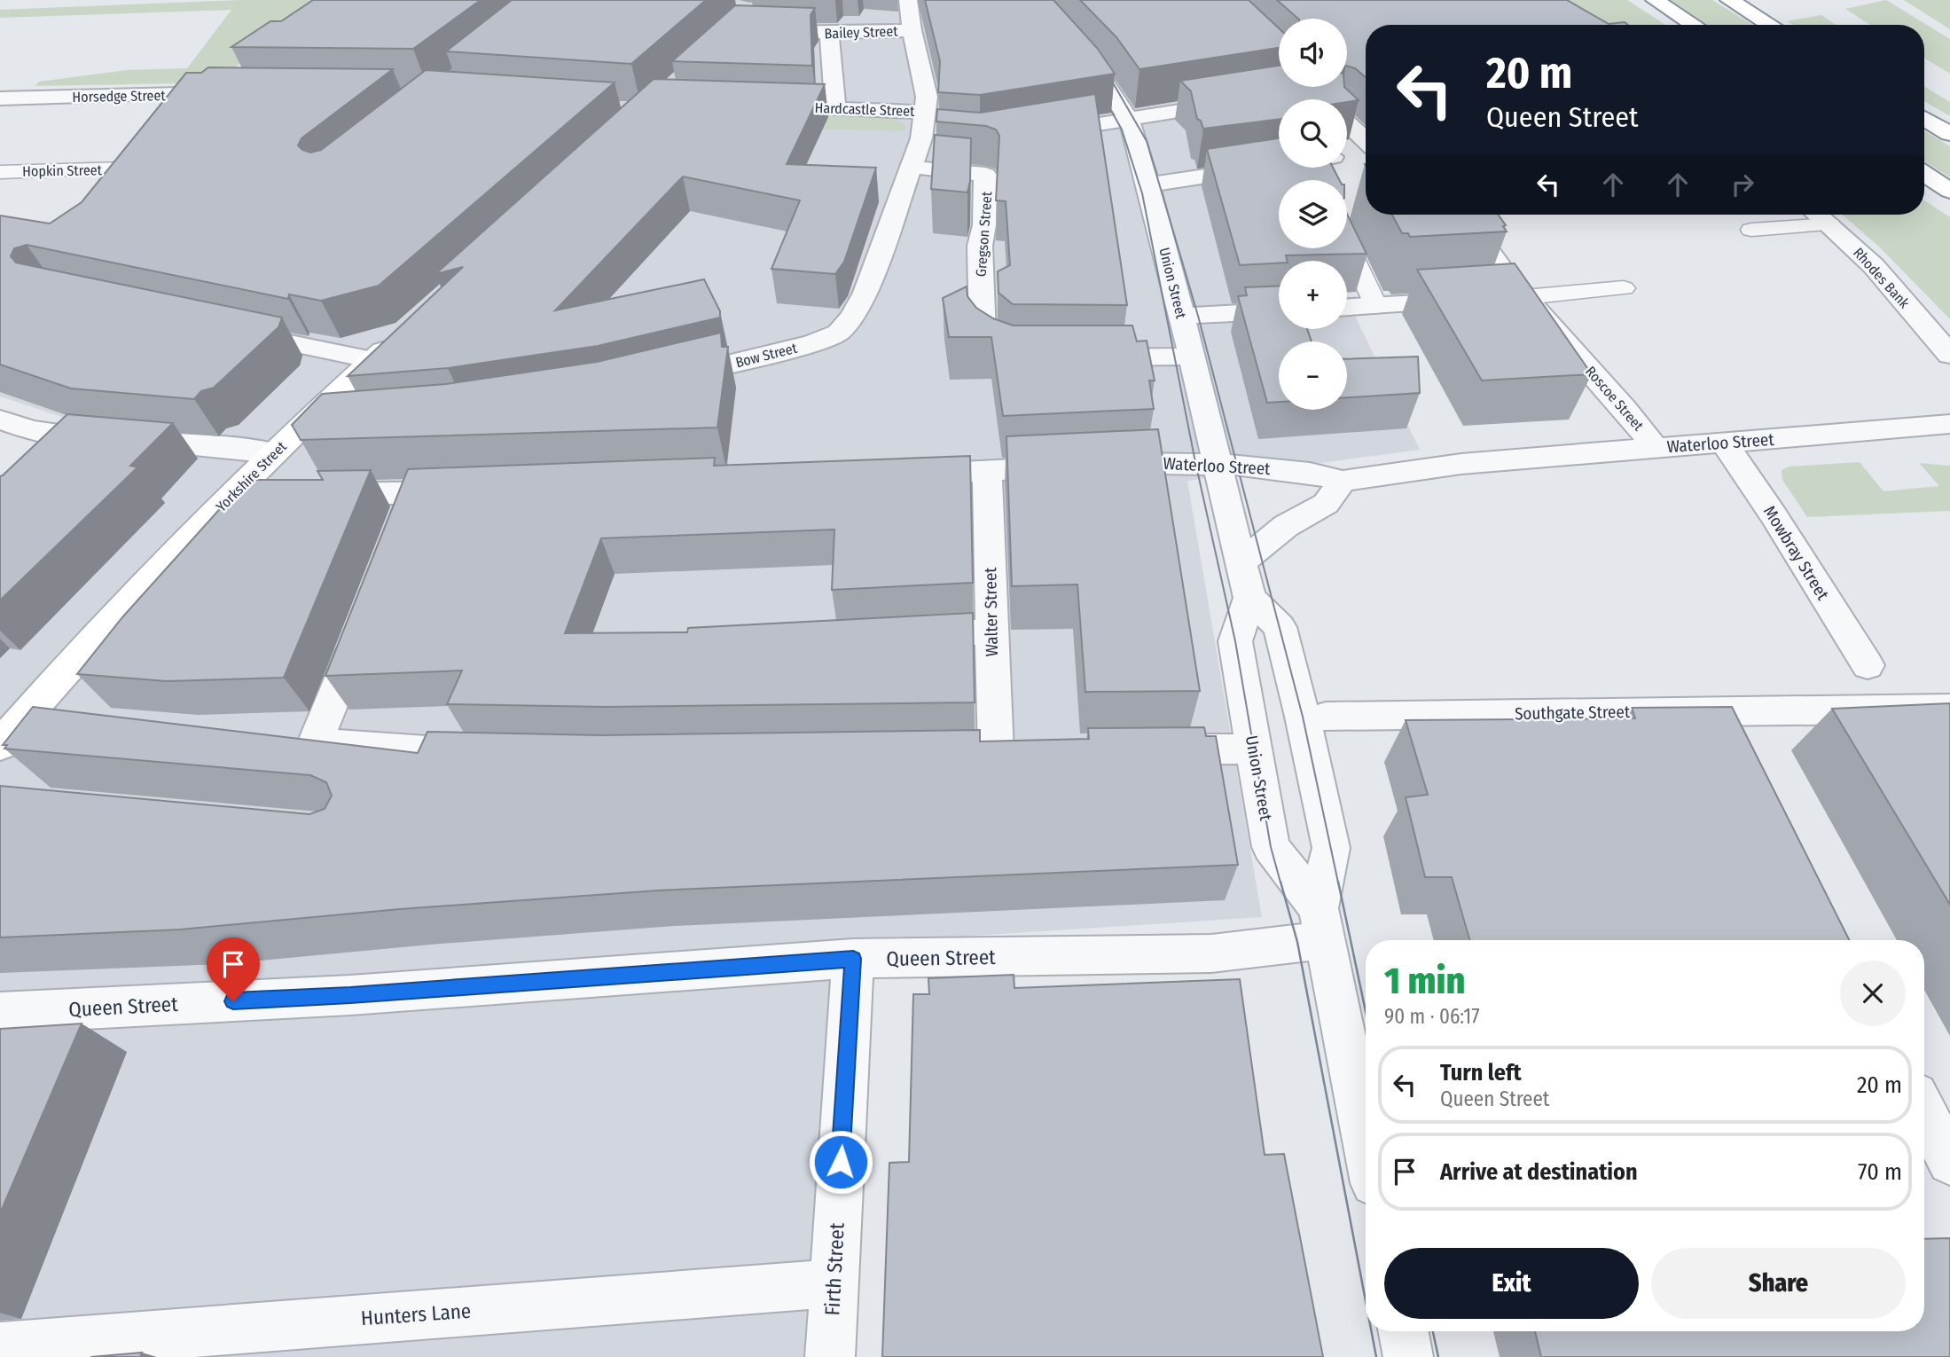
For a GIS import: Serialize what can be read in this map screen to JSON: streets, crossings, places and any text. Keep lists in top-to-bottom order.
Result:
{
  "streets": {
    "main road": ["Yorkshire Street"],
    "street": [
      "Bailey Street",
      "Horsedge Street",
      "Hardcastle Street",
      "Gregson Street",
      "Rhodes Bank",
      "Union Street",
      "Bow Street",
      "Roscoe Street",
      "Waterloo Street",
      "Mowbray Street",
      "Walter Street",
      "Southgate Street",
      "Queen Street",
      "Firth Street",
      "Hunters Lane"
    ],
    "lane": ["Hopkin Street"]
  },
  "crossings": [
    ["Bailey Street", "Bow Street"],
    ["Hardcastle Street", "Bow Street"],
    ["Gregson Street", "Bow Street"],
    ["Union Street", "Waterloo Street"],
    ["Union Street", "Queen Street"],
    ["Roscoe Street", "Waterloo Street"],
    ["Waterloo Street", "Mowbray Street"],
    ["Waterloo Street", "Walter Street"],
    ["Queen Street", "Firth Street"],
    ["Firth Street", "Hunters Lane"]
  ],
  "page": {
    "map_buttons": ["+", "−"],
    "turn": ["20 m", "Queen Street"],
    "heading": ["1 min", "90 m · 06:17"],
    "list": [
      {
        "name": "Turn left",
        "note": "Queen Street",
        "value": "20 m"
      },
      {
        "name": "Arrive at destination",
        "value": "70 m"
      }
    ],
    "buttons": ["Exit", "Share"]
  }
}
